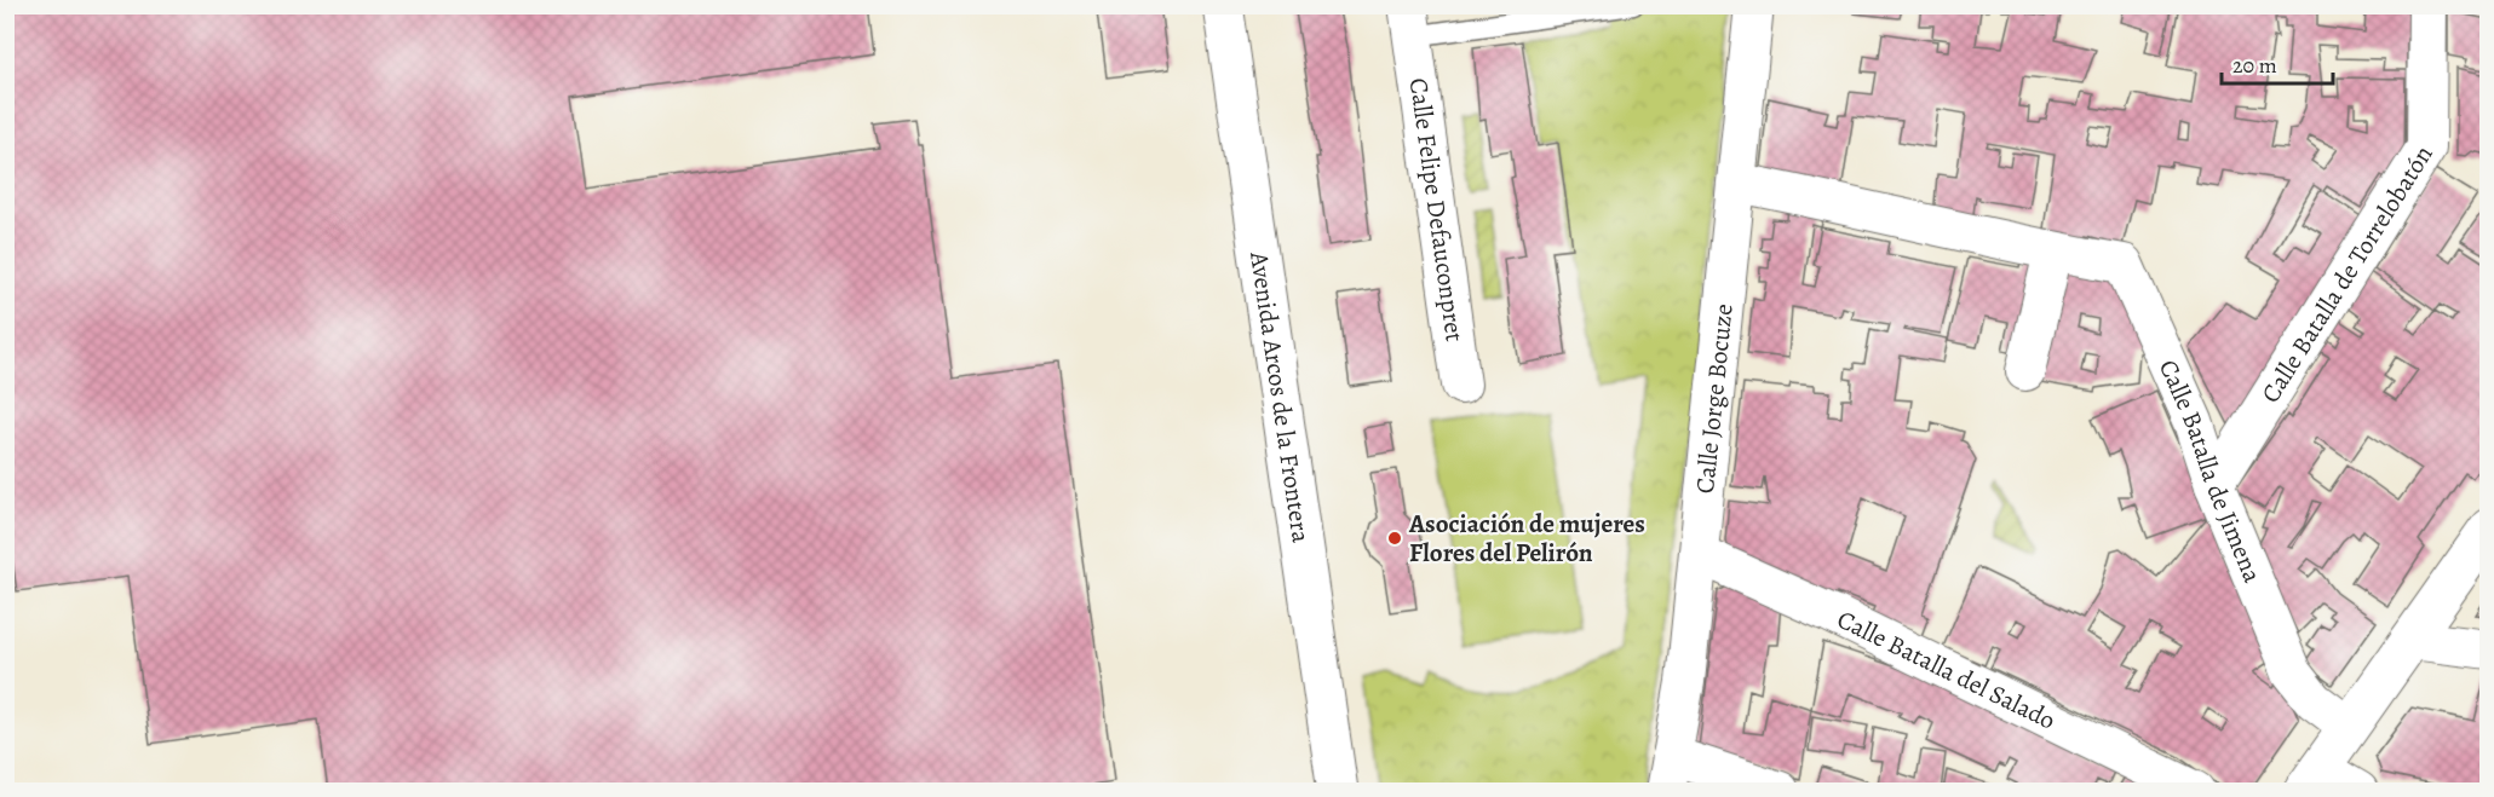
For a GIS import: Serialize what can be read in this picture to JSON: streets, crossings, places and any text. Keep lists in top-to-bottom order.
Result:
{
  "streets": {
    "main road": ["Avenida Arcos de la Frontera"],
    "street": [
      "Calle Felipe Defauconpret",
      "Calle Batalla de Torrelobatón",
      "Calle Jorge Bocuze",
      "Calle Batalla de Jimena",
      "Calle Batalla del Salado"
    ]
  },
  "crossings": [
    ["Calle Batalla de Torrelobatón", "Calle Batalla de Jimena"],
    ["Calle Jorge Bocuze", "Calle Batalla de Jimena"],
    ["Calle Jorge Bocuze", "Calle Batalla del Salado"]
  ],
  "places": ["Asociación de mujeres Flores del Pelirón"],
  "scale_bar": "20 m"
}
